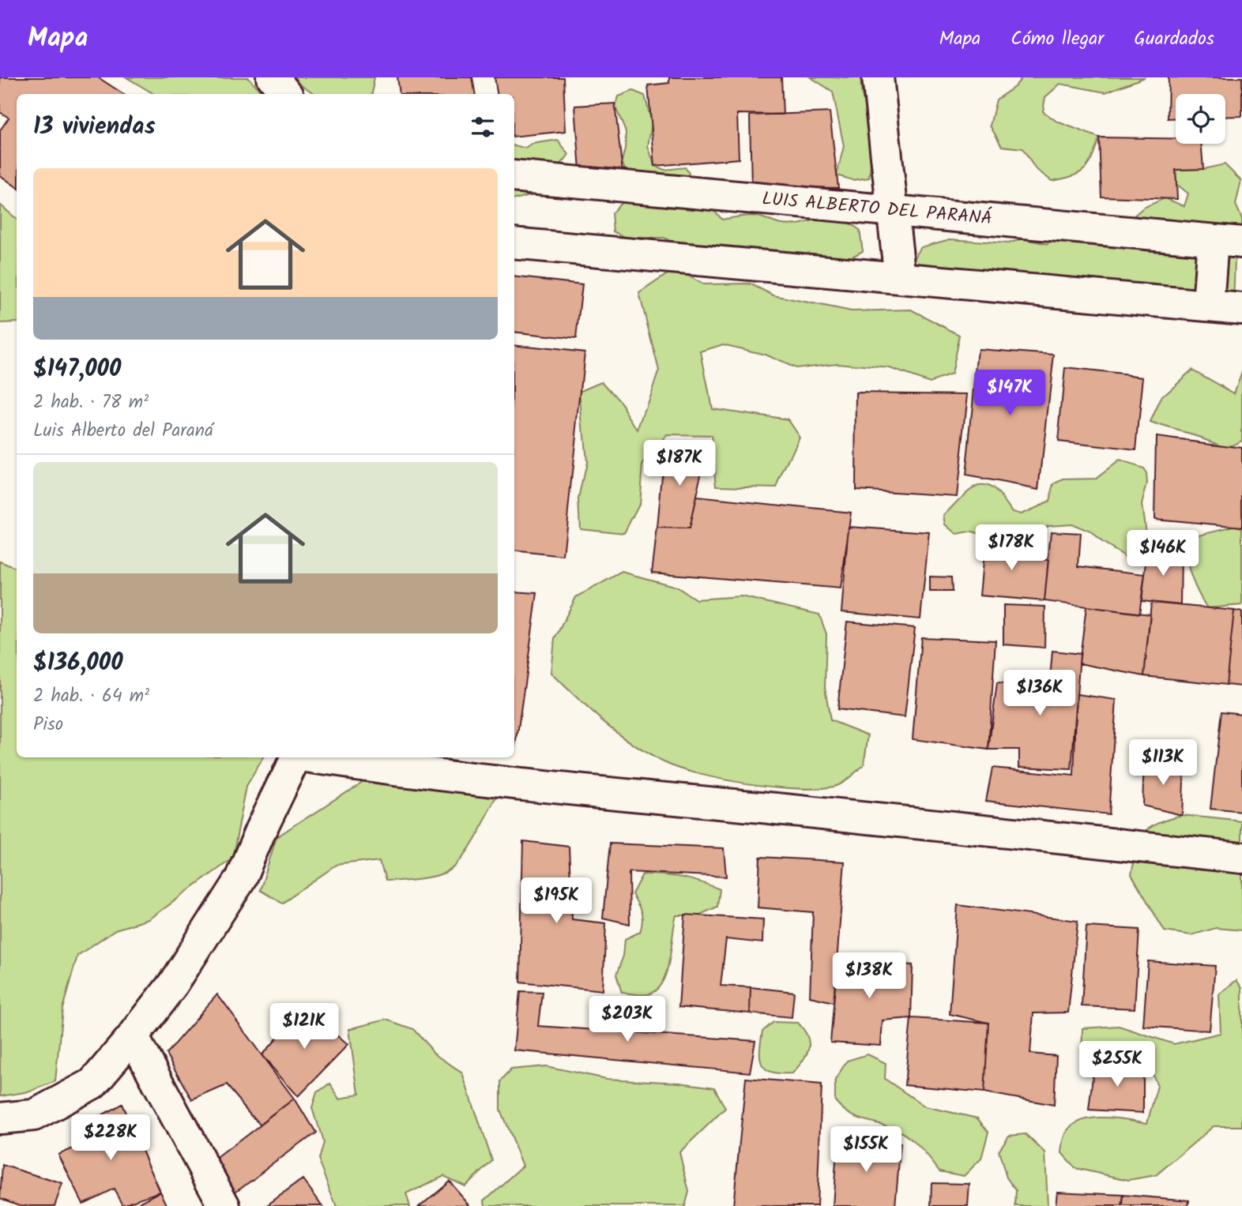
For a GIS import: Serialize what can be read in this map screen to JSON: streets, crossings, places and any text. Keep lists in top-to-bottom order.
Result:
{
  "streets": {
    "street": ["LUIS ALBERTO DEL PARANÁ"]
  },
  "page": {
    "header": "Mapa",
    "nav": ["Mapa", "Cómo llegar", "Guardados"],
    "heading": "13 viviendas",
    "list": [
      {
        "name": "$147,000",
        "note": "2 hab. · 78 m² · Luis Alberto del Paraná"
      },
      {
        "name": "$136,000",
        "note": "2 hab. · 64 m² · Piso"
      }
    ],
    "price": [
      "$147K",
      "$187K",
      "$178K",
      "$146K",
      "$136K",
      "$113K",
      "$195K",
      "$138K",
      "$203K",
      "$121K",
      "$255K",
      "$228K",
      "$155K"
    ]
  }
}
